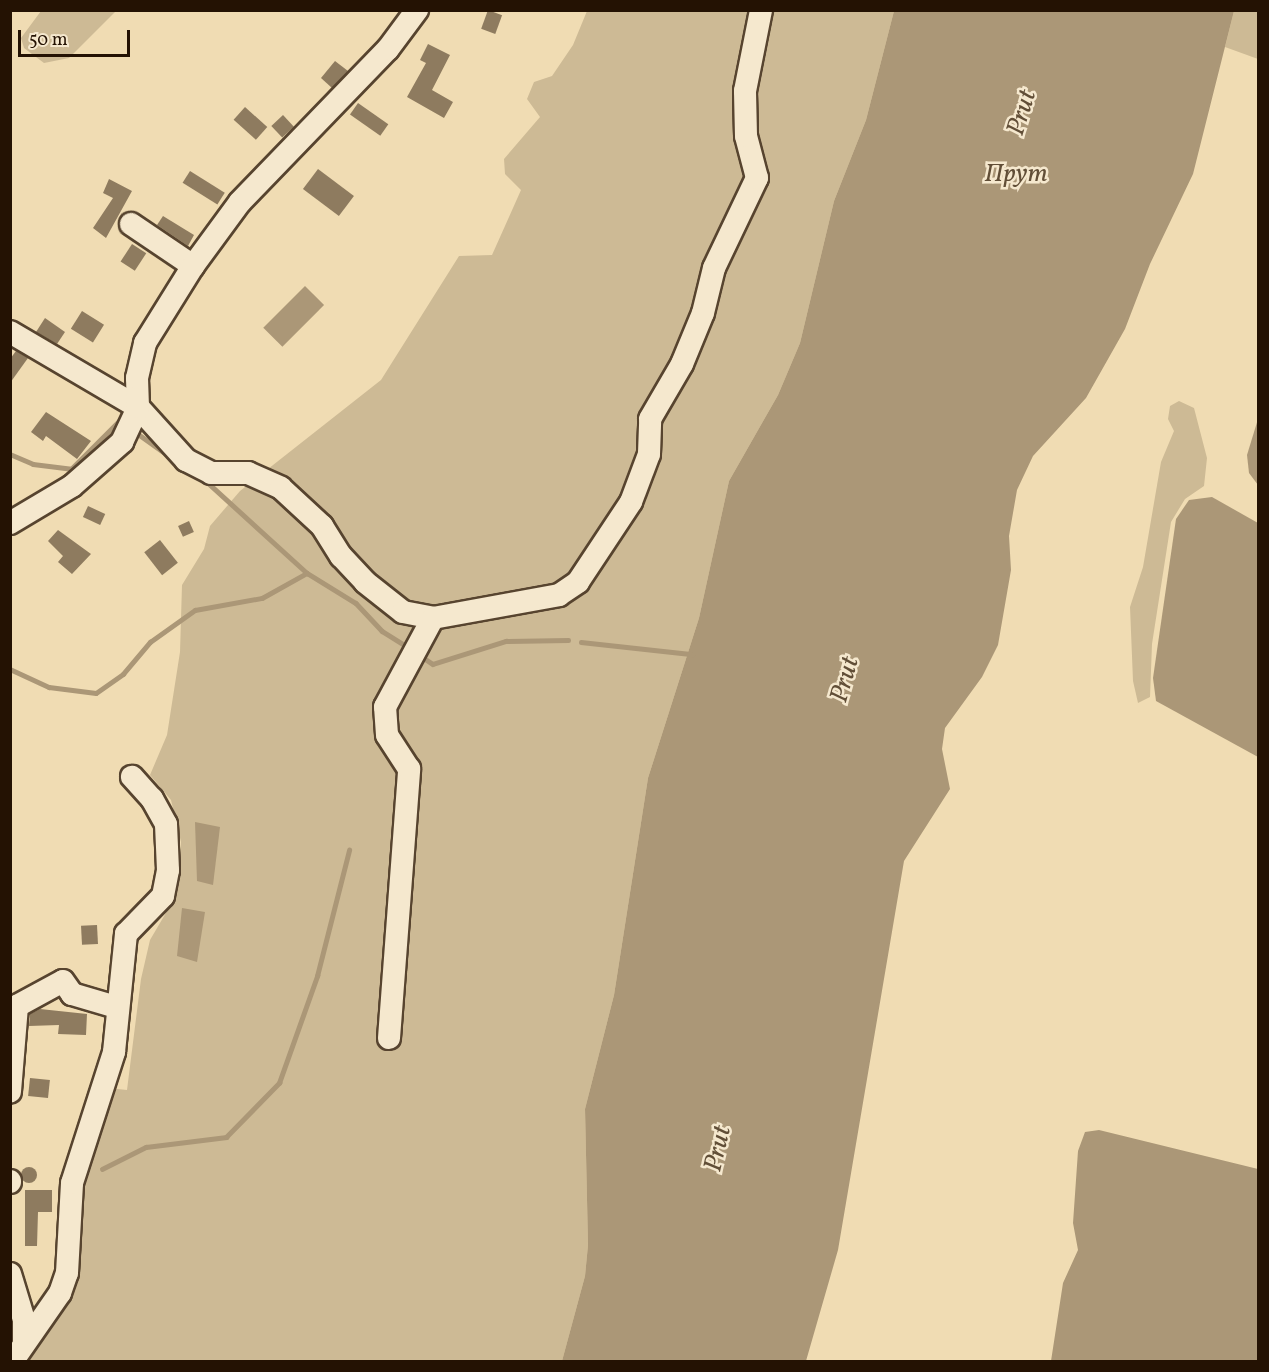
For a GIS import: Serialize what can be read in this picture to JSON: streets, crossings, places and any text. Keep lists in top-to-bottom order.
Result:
{
  "water": ["Prut", "Прут"],
  "scale_bar": "50 m"
}
